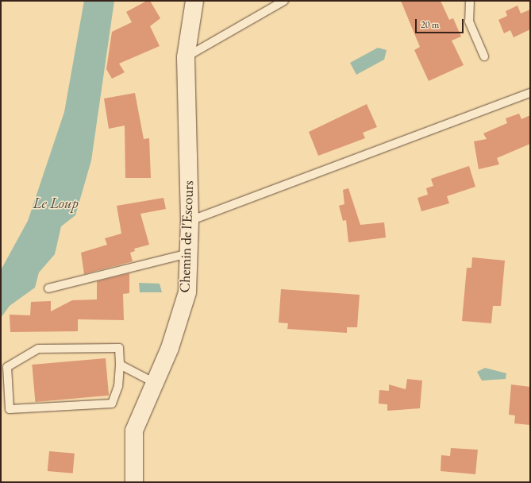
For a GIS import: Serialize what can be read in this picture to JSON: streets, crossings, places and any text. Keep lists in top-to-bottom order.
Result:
{
  "streets": {
    "street": ["Chemin de l'Escours"]
  },
  "water": ["Le Loup"],
  "scale_bar": "20 m"
}
